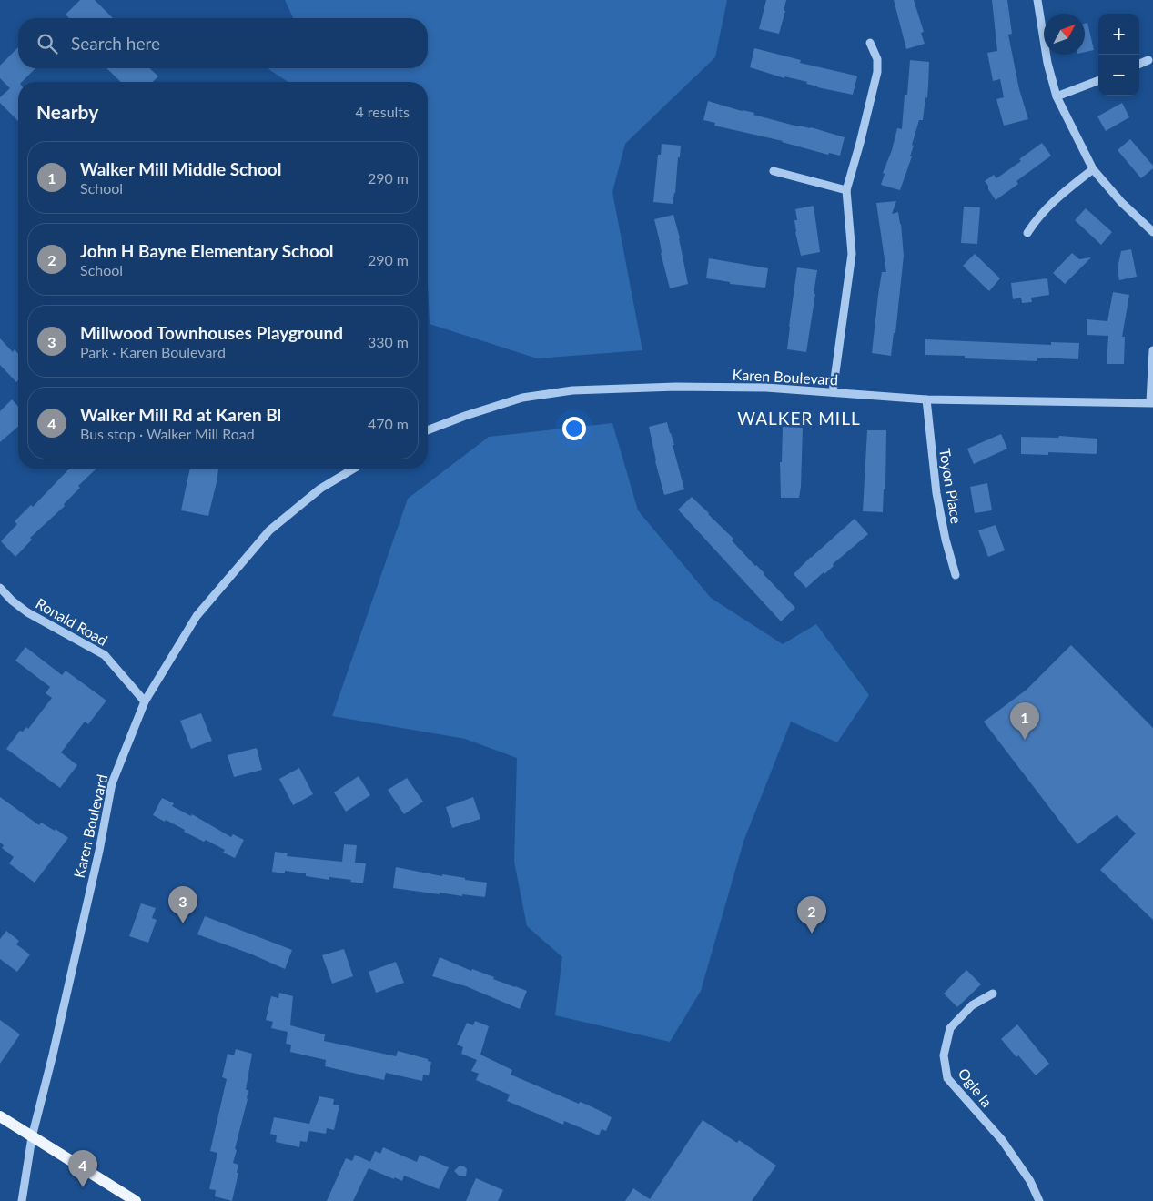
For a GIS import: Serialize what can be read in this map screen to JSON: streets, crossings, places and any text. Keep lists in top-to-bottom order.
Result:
{
  "streets": {
    "street": [
      "Karen Boulevard",
      "Toyon Place",
      "Ronald Road",
      "Ogle la"
    ]
  },
  "crossings": [
    ["Karen Boulevard", "Toyon Place"],
    ["Karen Boulevard", "Ronald Road"]
  ],
  "districts": ["WALKER MILL"],
  "north": "top right",
  "page": {
    "map_buttons": ["+", "−"],
    "search": "Search here",
    "heading": ["Nearby", "4 results"],
    "list": [
      {
        "mark": "1",
        "name": "Walker Mill Middle School",
        "note": "School",
        "value": "290 m"
      },
      {
        "mark": "2",
        "name": "John H Bayne Elementary School",
        "note": "School",
        "value": "290 m"
      },
      {
        "mark": "3",
        "name": "Millwood Townhouses Playground",
        "note": "Park · Karen Boulevard",
        "value": "330 m"
      },
      {
        "mark": "4",
        "name": "Walker Mill Rd at Karen Bl",
        "note": "Bus stop · Walker Mill Road",
        "value": "470 m"
      }
    ],
    "pins": [
      "1",
      "3",
      "2",
      "4"
    ]
  }
}
